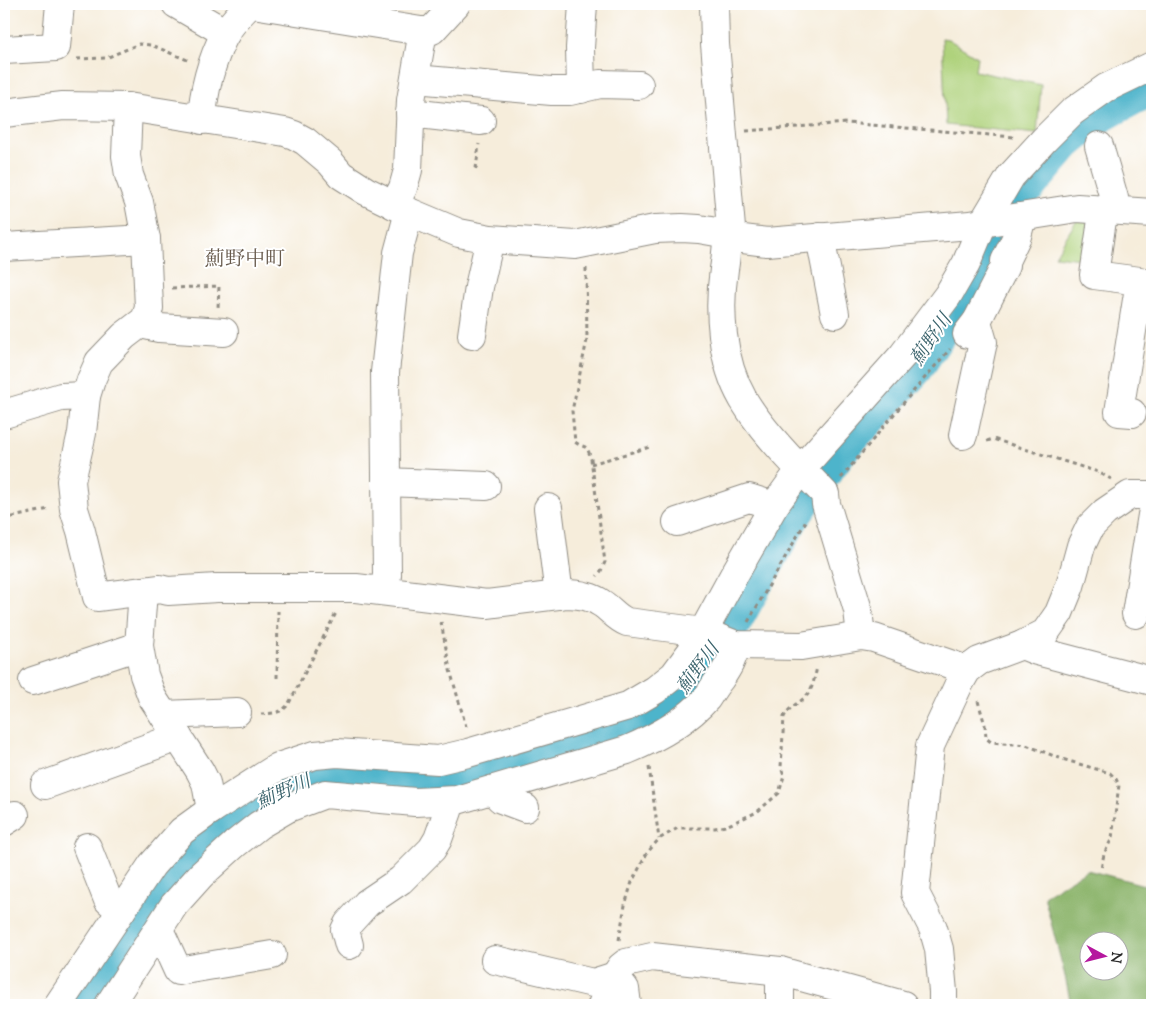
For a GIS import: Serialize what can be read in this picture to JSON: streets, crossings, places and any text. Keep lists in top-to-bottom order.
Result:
{
  "districts": ["薊野中町"],
  "water": ["薊野川"],
  "north": "right"
}
